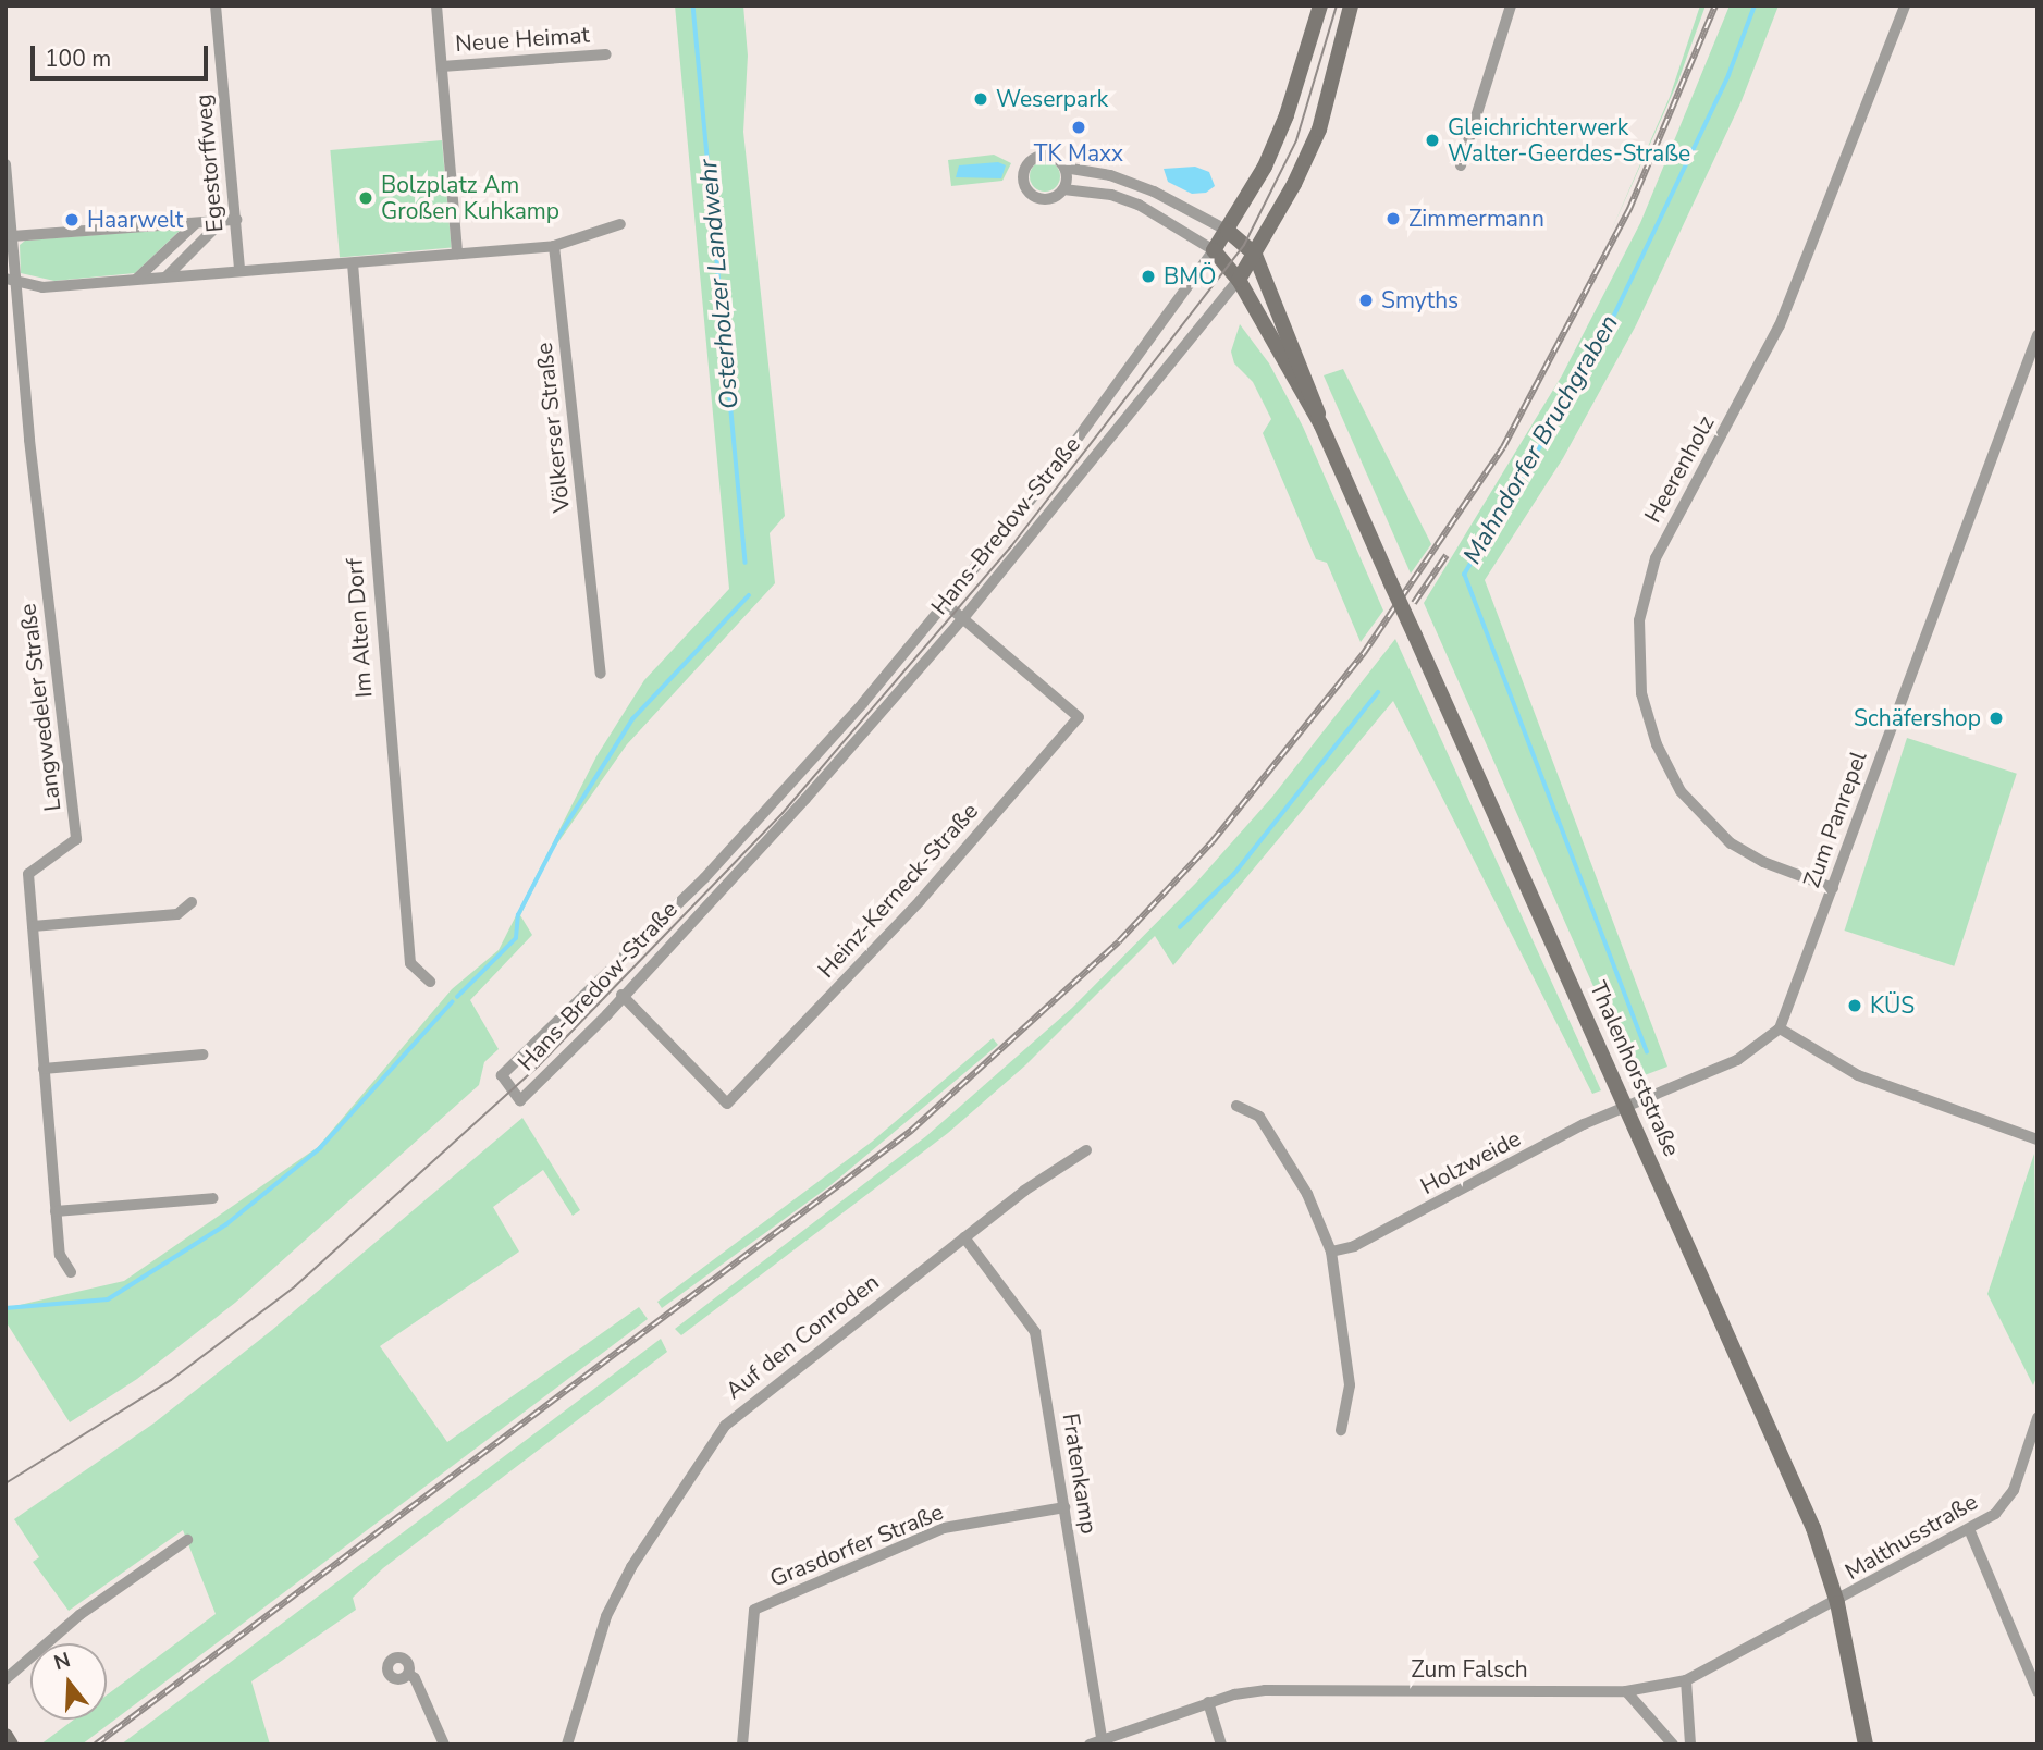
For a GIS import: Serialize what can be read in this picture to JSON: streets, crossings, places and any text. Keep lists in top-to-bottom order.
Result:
{
  "streets": {
    "main road": ["Hans-Bredow-Straße", "Thalenhorststraße"],
    "street": [
      "Neue Heimat",
      "Egestorffweg",
      "Völkerser Straße",
      "Heerenholz",
      "Im Alten Dorf",
      "Langwedeler Straße",
      "Zum Panrepel",
      "Heinz-Kerneck-Straße",
      "Holzweide",
      "Auf den Conroden",
      "Fratenkamp",
      "Malthusstraße",
      "Grasdorfer Straße",
      "Zum Falsch"
    ]
  },
  "crossings": [
    ["Heerenholz", "Zum Panrepel"],
    ["Hans-Bredow-Straße", "Heinz-Kerneck-Straße"],
    ["Hans-Bredow-Straße", "Thalenhorststraße"],
    ["Thalenhorststraße", "Holzweide"],
    ["Thalenhorststraße", "Malthusstraße"],
    ["Thalenhorststraße", "Zum Falsch"],
    ["Auf den Conroden", "Fratenkamp"],
    ["Fratenkamp", "Grasdorfer Straße"],
    ["Fratenkamp", "Zum Falsch"],
    ["Malthusstraße", "Zum Falsch"]
  ],
  "water": ["Osterholzer Landwehr", "Mahndorfer Bruchgraben"],
  "places": [
    "Weserpark",
    "TK Maxx",
    "Gleichrichterwerk Walter-Geerdes-Straße",
    "Bolzplatz Am Großen Kuhkamp",
    "Zimmermann",
    "Haarwelt",
    "BMÖ",
    "Smyths",
    "Schäfershop",
    "KÜS"
  ],
  "scale_bar": "100 m",
  "north": "top"
}
